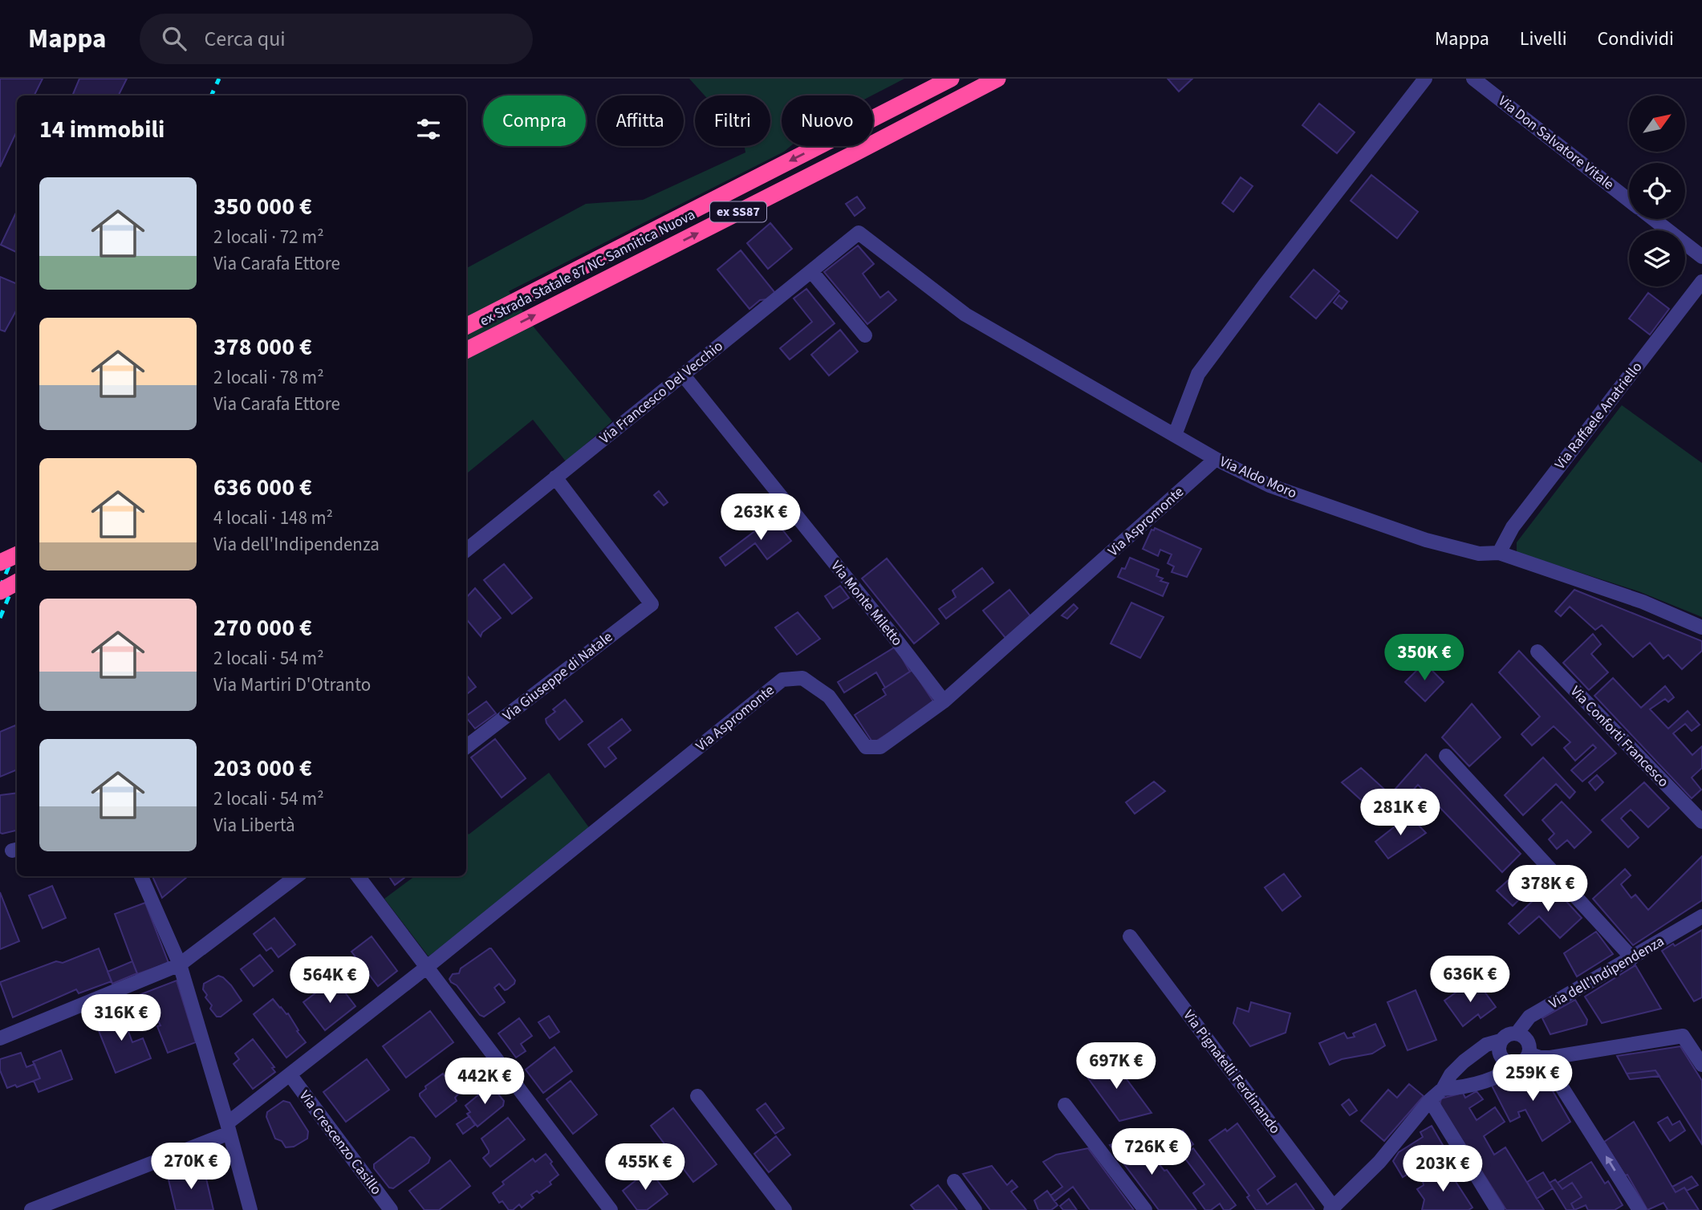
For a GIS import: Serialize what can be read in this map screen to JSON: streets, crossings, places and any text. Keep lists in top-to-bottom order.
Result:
{
  "streets": {
    "highway": ["ex SS87", "ex Strada Statale 87 NC Sannitica Nuova"],
    "street": [
      "Via Don Salvatore Vitale",
      "Via Francesco Del Vecchio",
      "Via Raffaele Anatriello",
      "Via Aldo Moro",
      "Via Aspromonte",
      "Via Monte Miletto",
      "Via Giuseppe di Natale",
      "Via Conforti Francesco",
      "Via dell'Indipendenza",
      "Via Pignatelli Ferdinando",
      "Via Crescenzo Casillo"
    ]
  },
  "crossings": [
    ["Via Francesco Del Vecchio", "Via Aldo Moro"],
    ["Via Francesco Del Vecchio", "Via Monte Miletto"],
    ["Via Francesco Del Vecchio", "Via Giuseppe di Natale"],
    ["Via Raffaele Anatriello", "Via Aldo Moro"],
    ["Via Aldo Moro", "Via Aspromonte"],
    ["Via Aspromonte", "Via Monte Miletto"],
    ["Via dell'Indipendenza", "Via Pignatelli Ferdinando"]
  ],
  "north": "top right",
  "page": {
    "header": "Mappa",
    "search": "Cerca qui",
    "nav": ["Mappa", "Livelli", "Condividi"],
    "chip": [
      "Compra",
      "Affitta",
      "Filtri",
      "Nuovo"
    ],
    "heading": "14 immobili",
    "list": [
      {
        "name": "350 000 €",
        "note": "2 locali · 72 m² · Via Carafa Ettore"
      },
      {
        "name": "378 000 €",
        "note": "2 locali · 78 m² · Via Carafa Ettore"
      },
      {
        "name": "636 000 €",
        "note": "4 locali · 148 m² · Via dell'Indipendenza"
      },
      {
        "name": "270 000 €",
        "note": "2 locali · 54 m² · Via Martiri D'Otranto"
      },
      {
        "name": "203 000 €",
        "note": "2 locali · 54 m² · Via Libertà"
      }
    ],
    "price": [
      "263K €",
      "350K €",
      "281K €",
      "378K €",
      "636K €",
      "564K €",
      "316K €",
      "697K €",
      "259K €",
      "442K €",
      "726K €",
      "270K €",
      "455K €",
      "203K €"
    ]
  }
}
